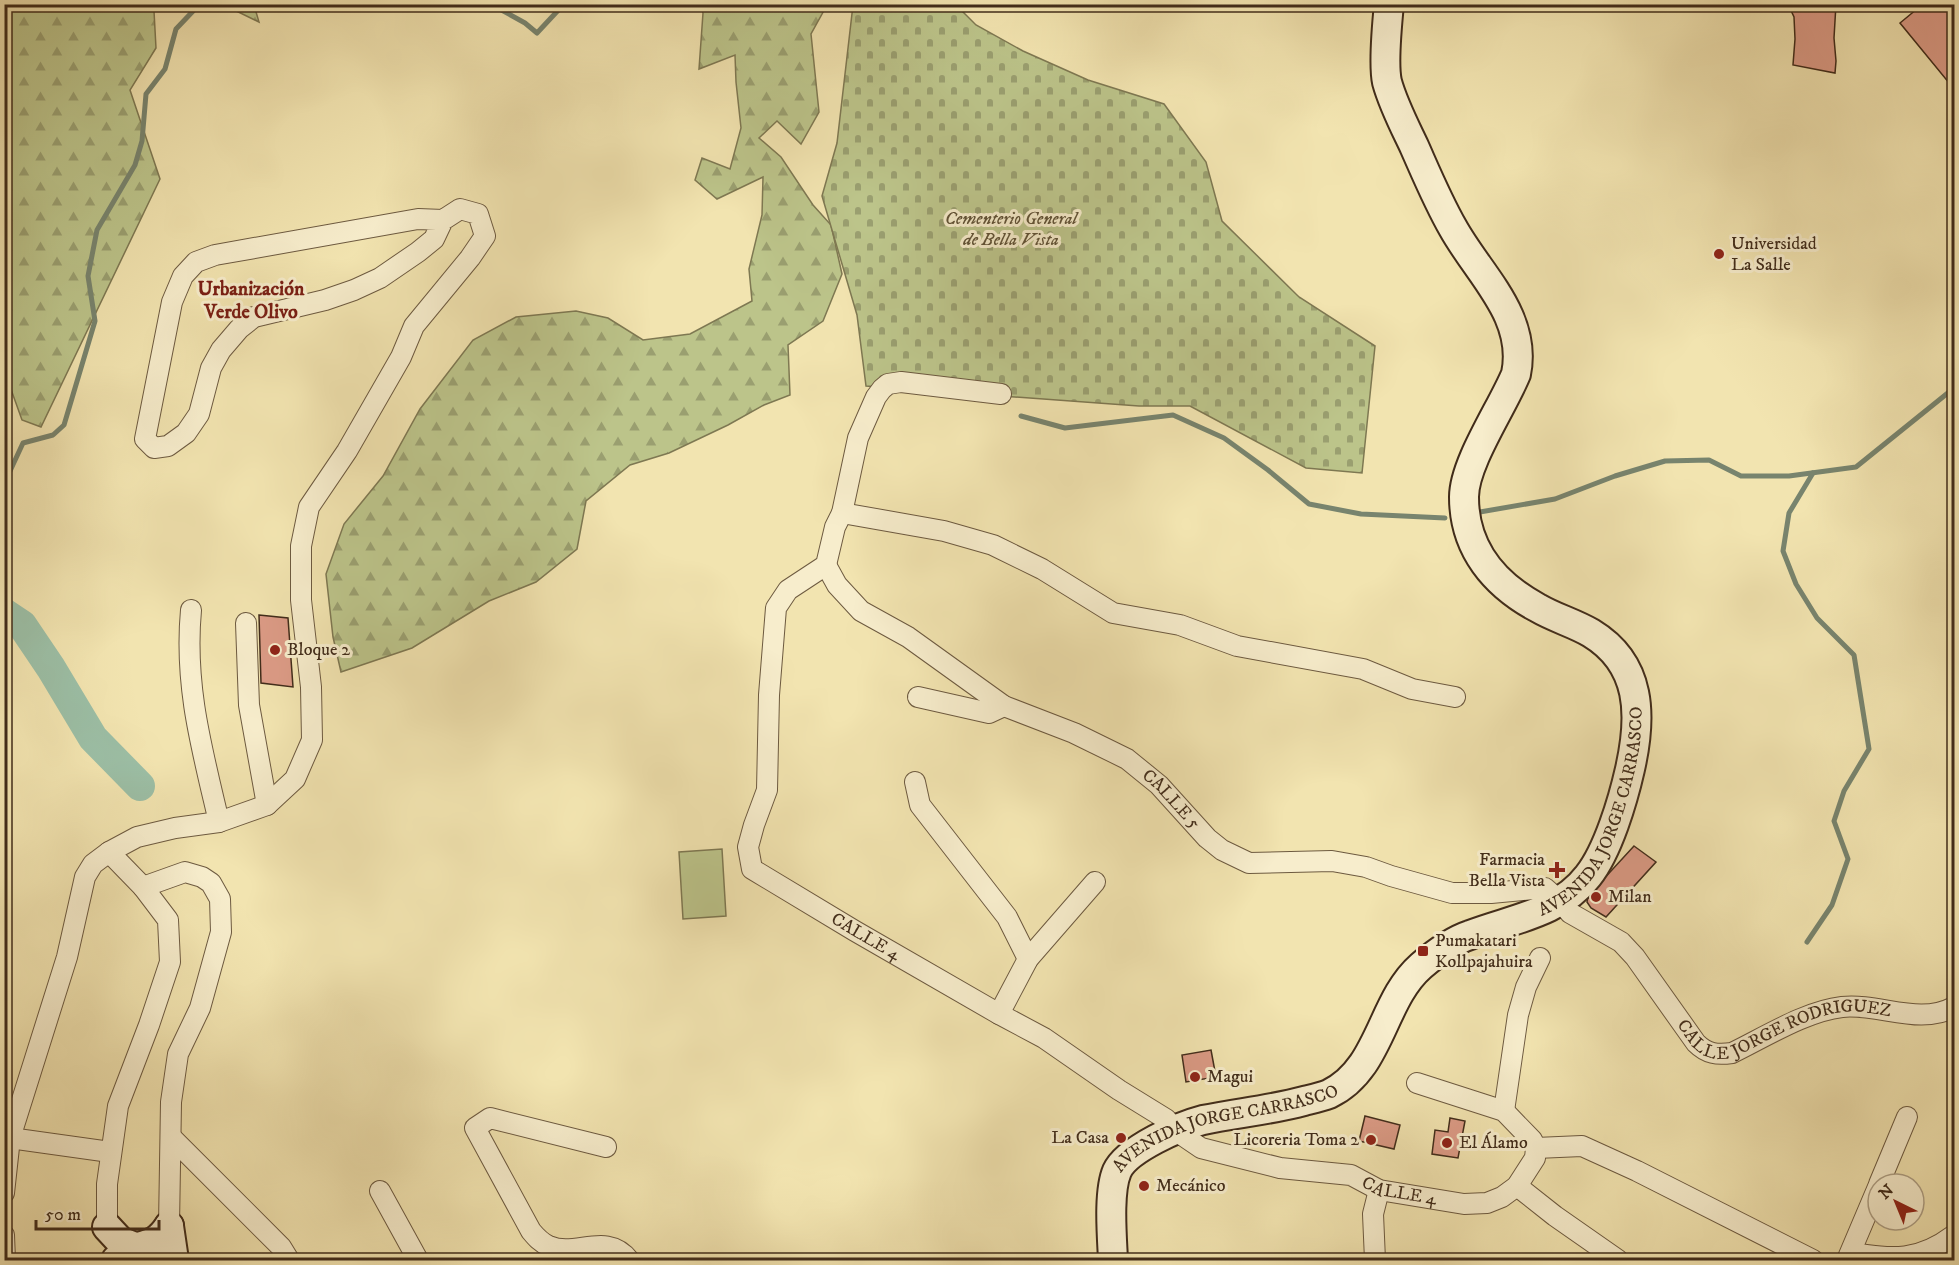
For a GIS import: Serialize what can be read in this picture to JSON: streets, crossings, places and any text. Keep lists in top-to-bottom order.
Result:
{
  "streets": {
    "main road": ["AVENIDA JORGE CARRASCO"],
    "street": ["CALLE 5", "CALLE 4", "CALLE JORGE RODRIGUEZ"]
  },
  "crossings": [
    ["CALLE 5", "AVENIDA JORGE CARRASCO"],
    ["CALLE 5", "CALLE 4"],
    ["CALLE 5", "CALLE JORGE RODRIGUEZ"],
    ["AVENIDA JORGE CARRASCO", "CALLE 4"],
    ["AVENIDA JORGE CARRASCO", "CALLE JORGE RODRIGUEZ"]
  ],
  "districts": ["Urbanización Verde Olivo"],
  "parks": ["Cementerio General de Bella Vista"],
  "places": {
    "other": [
      "Universidad La Salle",
      "Bloque 2",
      "Milan",
      "Magui",
      "La Casa",
      "Licoreria Toma 2",
      "El Álamo",
      "Mecánico"
    ],
    "health": ["Farmacia Bella Vista"],
    "transit": ["Pumakatari Kollpajahuira"]
  },
  "scale_bar": "50 m",
  "north": "top left"
}
